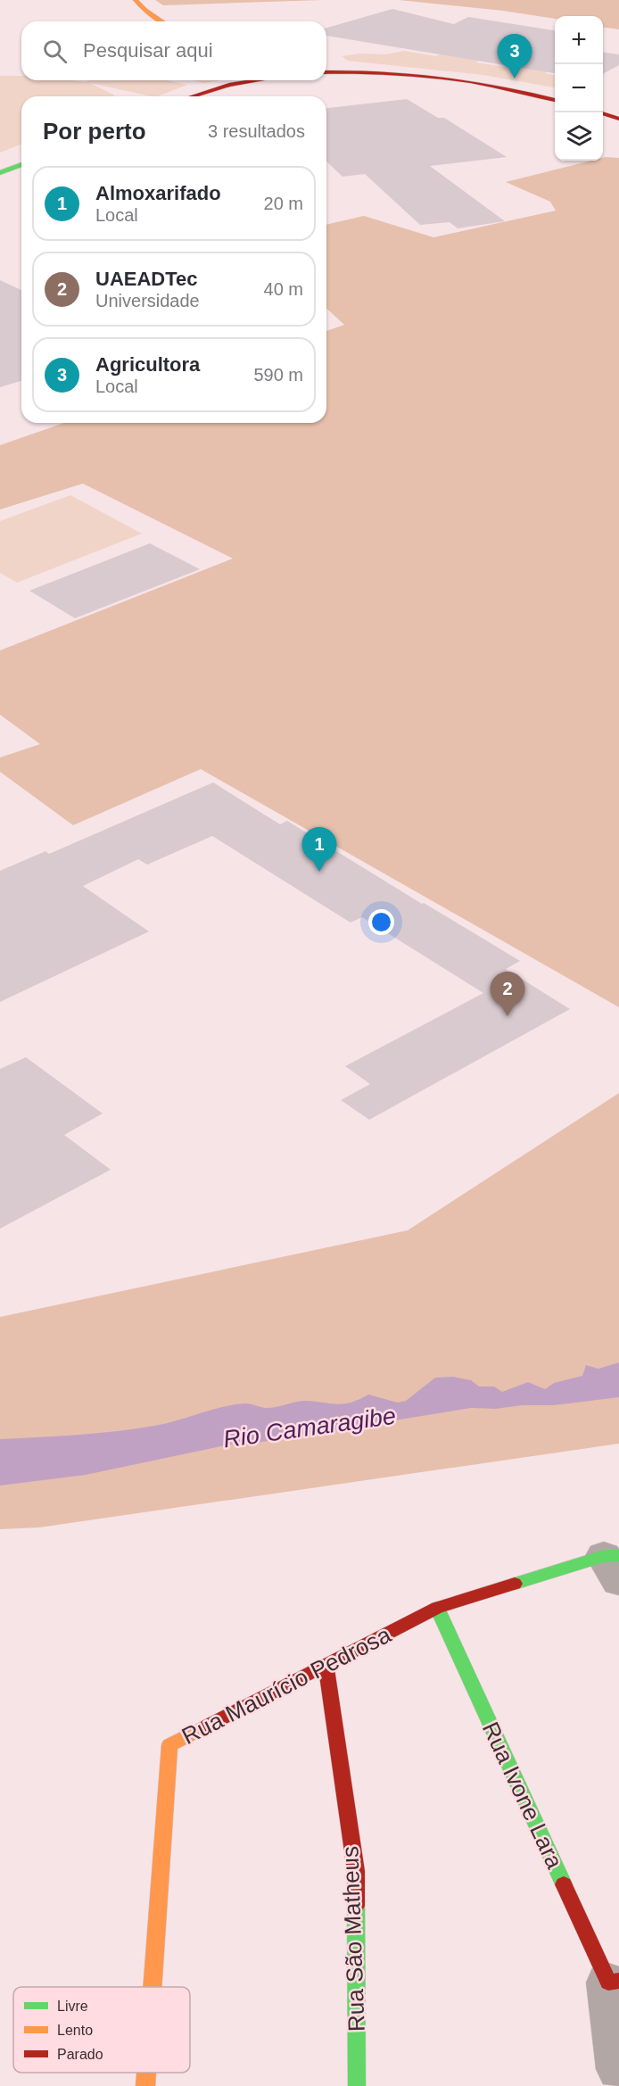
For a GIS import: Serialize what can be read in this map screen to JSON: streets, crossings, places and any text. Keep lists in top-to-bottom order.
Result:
{
  "streets": {
    "street": ["Rua Maurício Pedrosa", "Rua Ivone Lara", "Rua São Matheus"]
  },
  "crossings": [
    ["Rua Maurício Pedrosa", "Rua Ivone Lara"],
    ["Rua Maurício Pedrosa", "Rua São Matheus"]
  ],
  "water": ["Rio Camaragibe"],
  "legend": ["Livre", "Lento", "Parado"],
  "page": {
    "map_buttons": ["+", "−"],
    "search": "Pesquisar aqui",
    "pins": ["3", "1", "2"],
    "heading": ["Por perto", "3 resultados"],
    "list": [
      {
        "mark": "1",
        "name": "Almoxarifado",
        "note": "Local",
        "value": "20 m"
      },
      {
        "mark": "2",
        "name": "UAEADTec",
        "note": "Universidade",
        "value": "40 m"
      },
      {
        "mark": "3",
        "name": "Agricultora",
        "note": "Local",
        "value": "590 m"
      }
    ]
  }
}
